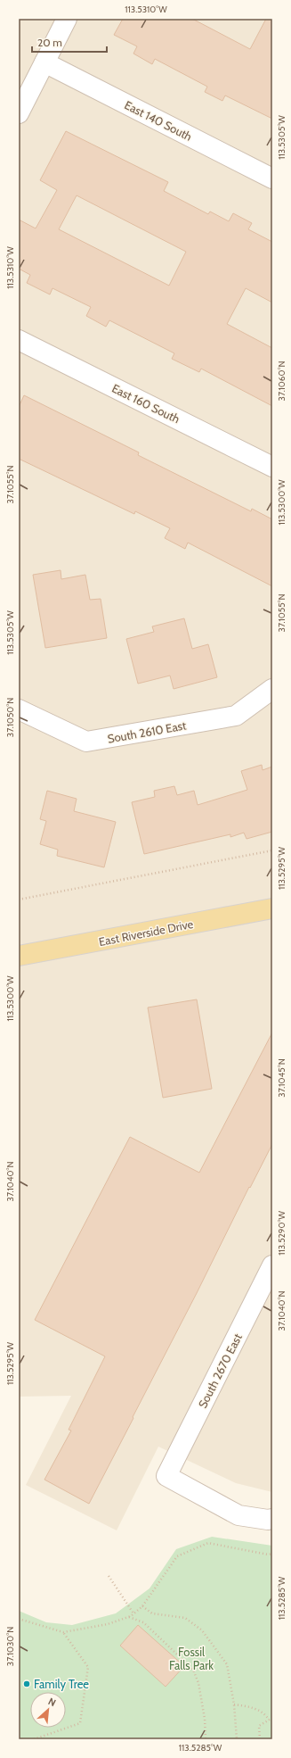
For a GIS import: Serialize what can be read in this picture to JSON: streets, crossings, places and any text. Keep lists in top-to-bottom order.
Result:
{
  "streets": {
    "main road": ["East Riverside Drive"],
    "street": [
      "East 140 South",
      "East 160 South",
      "South 2610 East",
      "South 2670 East"
    ]
  },
  "parks": ["Fossil Falls Park"],
  "places": ["Family Tree"],
  "scale_bar": "20 m",
  "north": "top right",
  "coordinates": [
    "113.5310°W",
    "113.5305°W",
    "37.1060°N",
    "37.1055°N",
    "113.5300°W",
    "37.1050°N",
    "113.5295°W",
    "37.1045°N",
    "37.1040°N",
    "113.5290°W",
    "113.5285°W",
    "37.1030°N"
  ]
}
